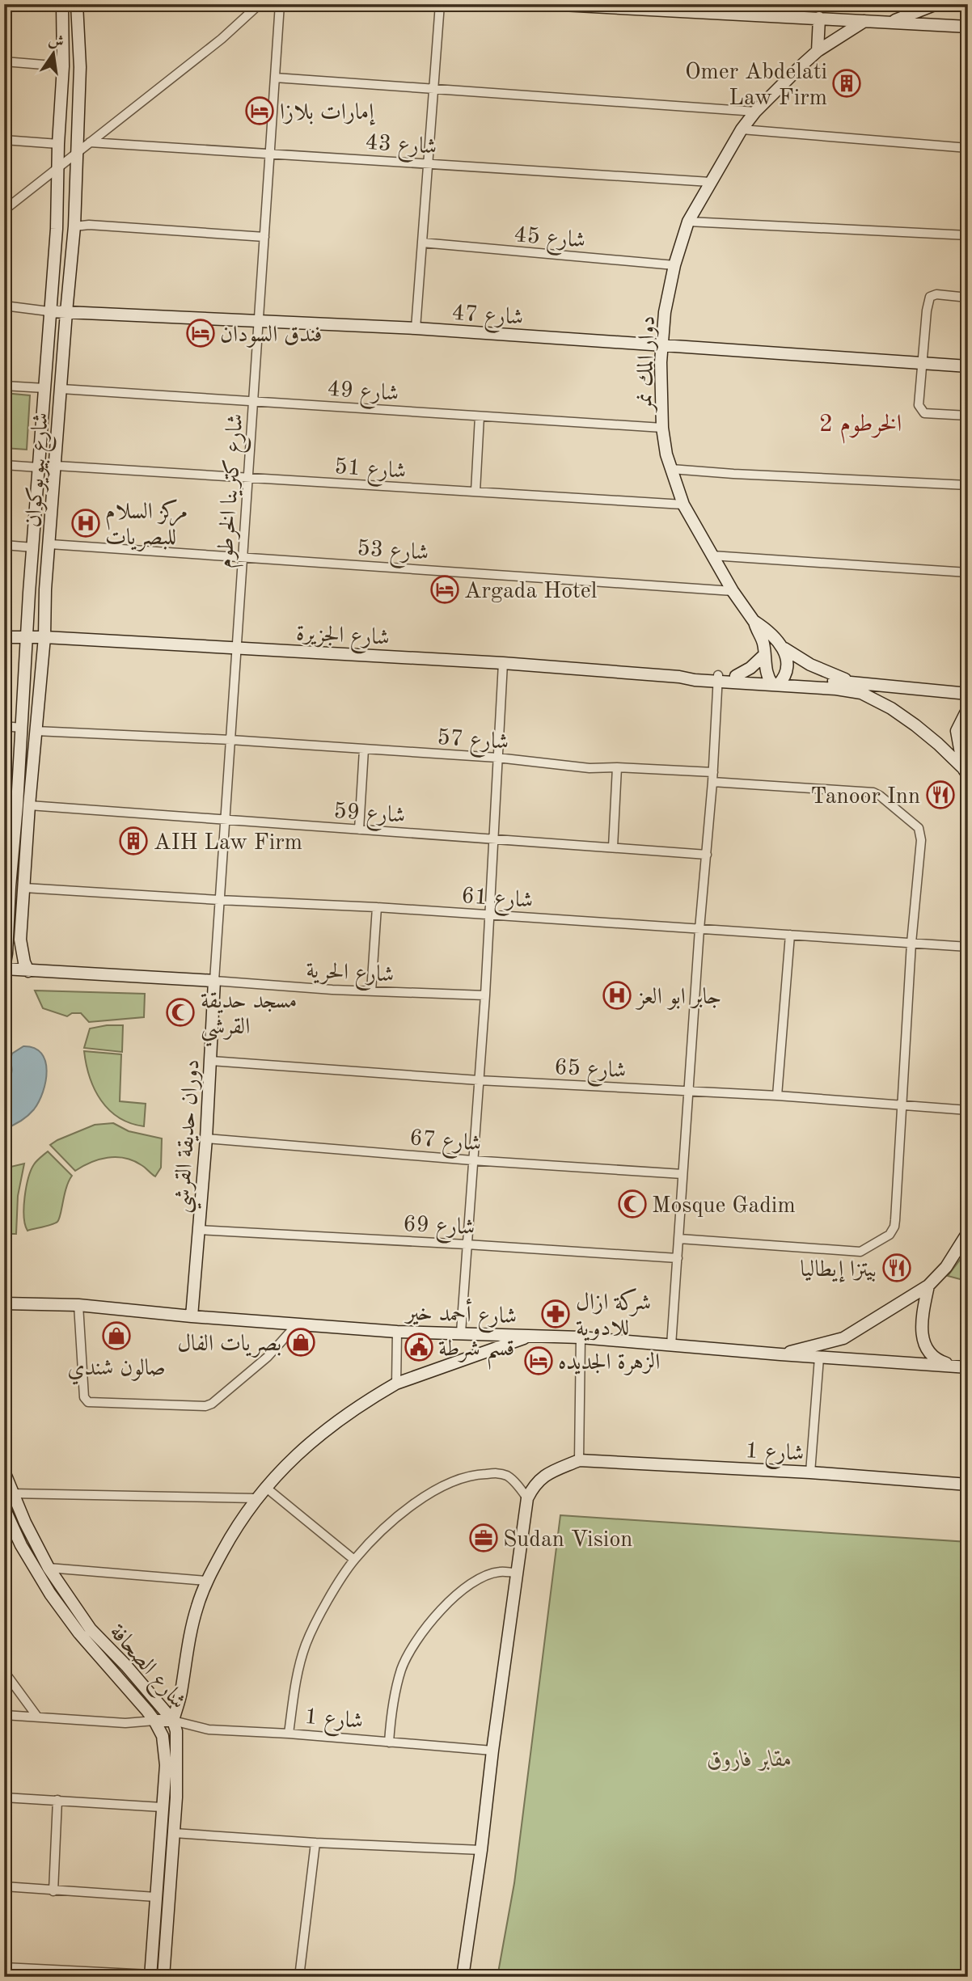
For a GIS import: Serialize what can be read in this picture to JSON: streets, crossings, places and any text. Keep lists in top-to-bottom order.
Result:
{
  "streets": {
    "street": [
      "شارع 43",
      "شارع 45",
      "شارع 47",
      "دوار المك نمر",
      "شارع 49",
      "شارع 51",
      "شارع بيويوكوان",
      "شارع كترينا الخرطوم",
      "شارع 53",
      "شارع الجزيرة",
      "شارع 57",
      "شارع 59",
      "شارع 61",
      "شارع الحرية",
      "شارع 65",
      "دوران حديقة القرشي",
      "شارع 67",
      "شارع 69",
      "شارع أحمد خير",
      "شارع 1",
      "شارع الصحافة"
    ]
  },
  "crossings": [
    ["شارع 43", "دوار المك نمر"],
    ["شارع 43", "شارع كترينا الخرطوم"],
    ["شارع 45", "دوار المك نمر"],
    ["شارع 47", "دوار المك نمر"],
    ["شارع 47", "شارع بيويوكوان"],
    ["شارع 47", "شارع كترينا الخرطوم"],
    ["دوار المك نمر", "شارع 49"],
    ["دوار المك نمر", "شارع 51"],
    ["دوار المك نمر", "شارع 53"],
    ["دوار المك نمر", "شارع الجزيرة"],
    ["شارع 49", "شارع بيويوكوان"],
    ["شارع 49", "شارع كترينا الخرطوم"],
    ["شارع 51", "شارع بيويوكوان"],
    ["شارع 51", "شارع كترينا الخرطوم"],
    ["شارع بيويوكوان", "شارع 53"],
    ["شارع بيويوكوان", "شارع الجزيرة"],
    ["شارع بيويوكوان", "شارع 57"],
    ["شارع بيويوكوان", "شارع 59"],
    ["شارع بيويوكوان", "شارع 61"],
    ["شارع كترينا الخرطوم", "شارع 53"],
    ["شارع كترينا الخرطوم", "شارع الجزيرة"],
    ["شارع كترينا الخرطوم", "شارع 57"],
    ["شارع كترينا الخرطوم", "شارع 59"],
    ["شارع كترينا الخرطوم", "شارع 61"],
    ["شارع كترينا الخرطوم", "شارع الحرية"],
    ["شارع كترينا الخرطوم", "دوران حديقة القرشي"],
    ["شارع الحرية", "دوران حديقة القرشي"],
    ["شارع 65", "دوران حديقة القرشي"],
    ["دوران حديقة القرشي", "شارع 67"],
    ["دوران حديقة القرشي", "شارع 69"],
    ["دوران حديقة القرشي", "شارع أحمد خير"],
    ["شارع 1", "شارع الصحافة"]
  ],
  "districts": ["الخرطوم 2"],
  "parks": ["مقابر فاروق"],
  "places": {
    "building": ["Omer Abdelati Law Firm", "AIH Law Firm"],
    "hotel": [
      "إمارات بلازا",
      "فندق السودان",
      "Argada Hotel",
      "الزهرة الجديده"
    ],
    "hospital": ["مركز السلام للبصريات", "جابر ابو العز"],
    "restaurant": ["Tanoor Inn", "بيتزا إيطاليا"],
    "mosque": ["مسجد حديقة القرشي", "Mosque Gadim"],
    "pharmacy": ["شركة ازال للادوية"],
    "shop": ["صالون شندي", "بصريات الفال"],
    "public building": ["قسم شرطة"],
    "office": ["Sudan Vision"]
  },
  "north": "top"
}
